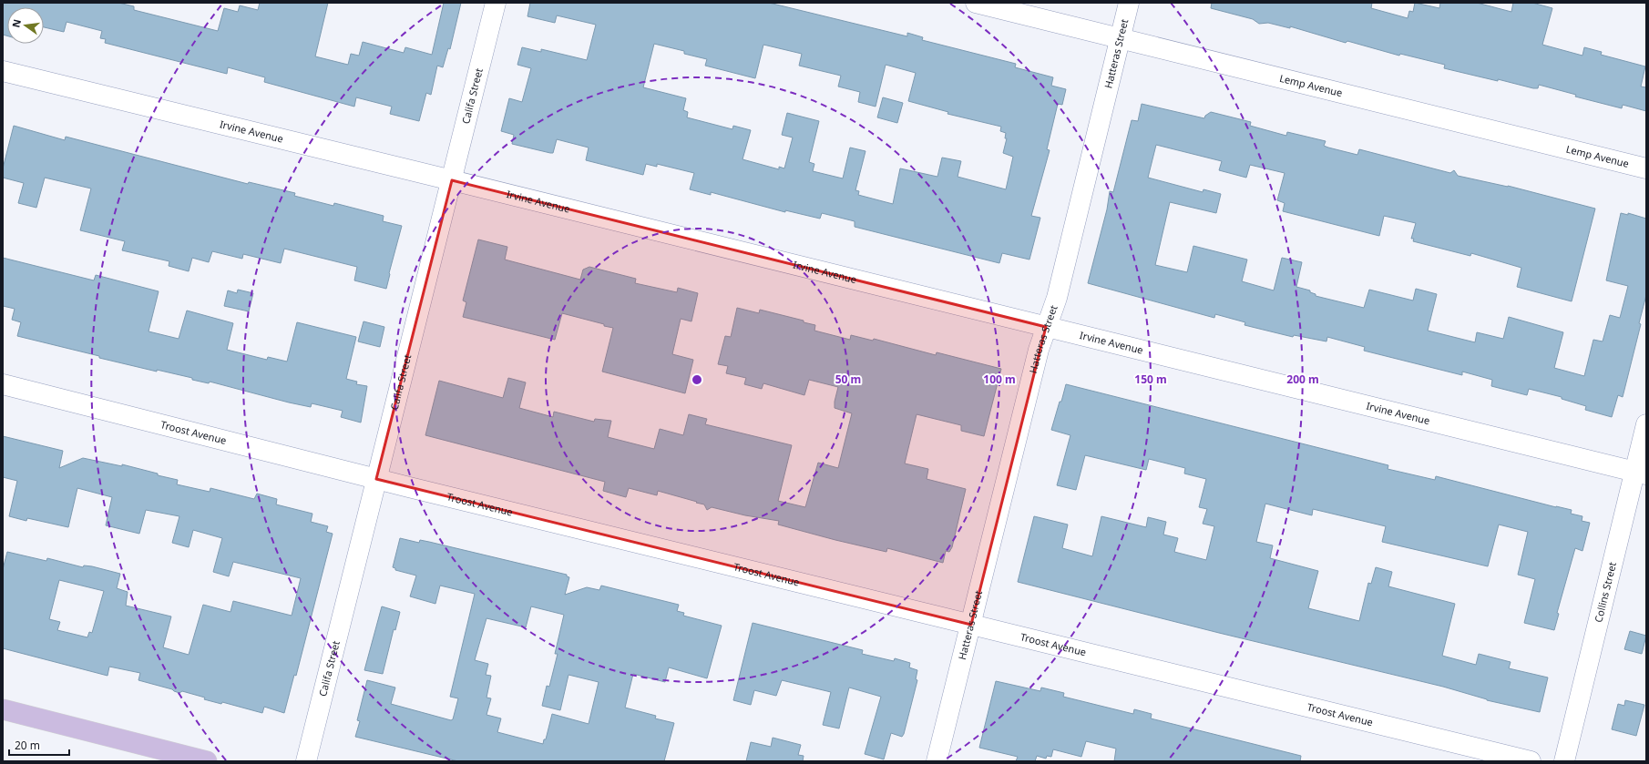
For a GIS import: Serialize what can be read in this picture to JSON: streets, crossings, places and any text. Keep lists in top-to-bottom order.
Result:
{
  "streets": {
    "street": [
      "Hatteras Street",
      "Lemp Avenue",
      "Califa Street",
      "Irvine Avenue",
      "Troost Avenue",
      "Collins Street"
    ]
  },
  "crossings": [
    ["Hatteras Street", "Lemp Avenue"],
    ["Hatteras Street", "Irvine Avenue"],
    ["Hatteras Street", "Troost Avenue"],
    ["Califa Street", "Irvine Avenue"],
    ["Califa Street", "Troost Avenue"],
    ["Irvine Avenue", "Collins Street"]
  ],
  "scale_bar": "20 m",
  "north": "left",
  "rings": [
    "50 m",
    "100 m",
    "150 m",
    "200 m"
  ]
}
